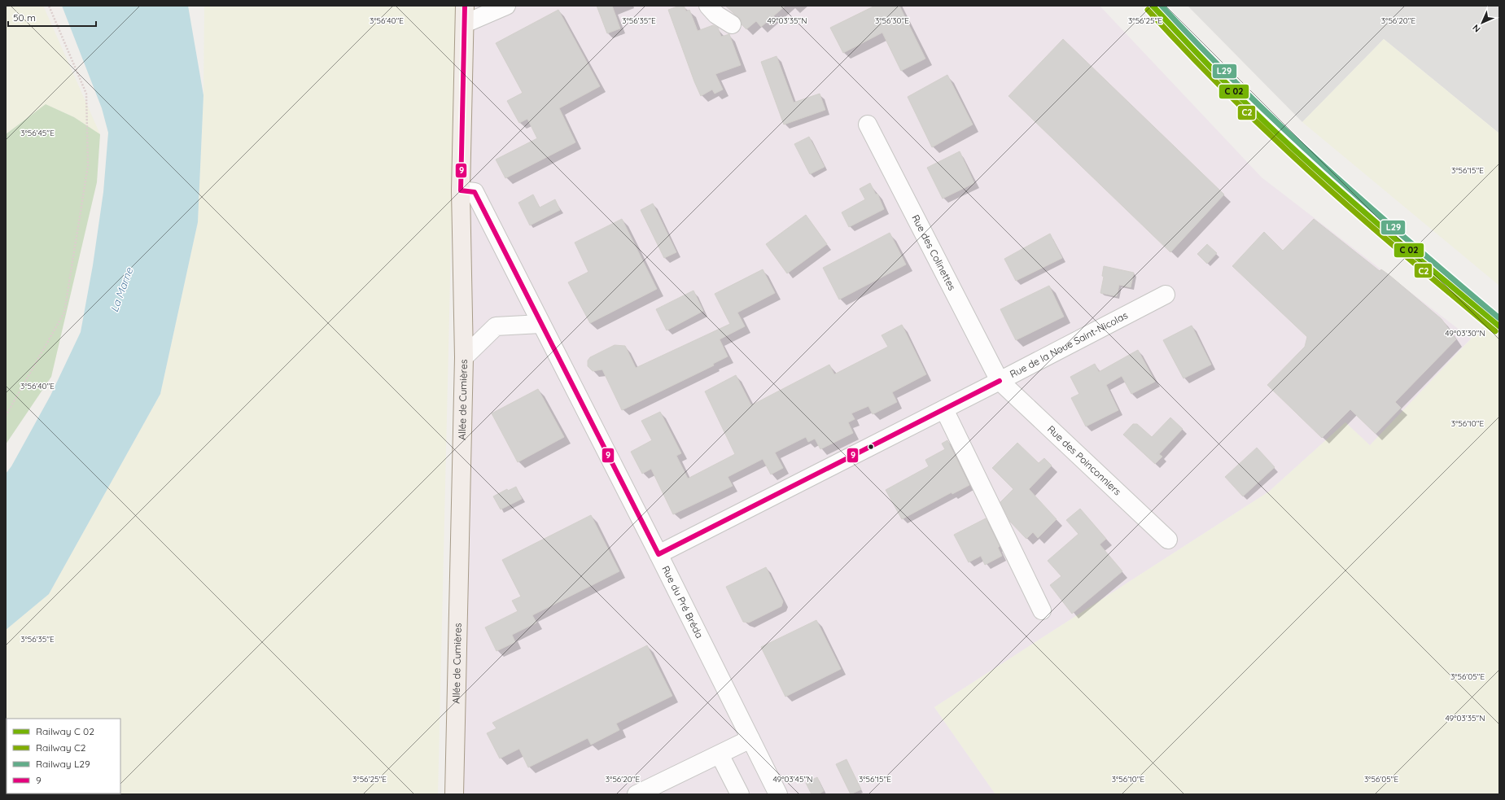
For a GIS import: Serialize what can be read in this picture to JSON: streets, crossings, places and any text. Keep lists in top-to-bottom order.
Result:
{
  "streets": {
    "main road": ["Allée de Cumières"],
    "street": [
      "Rue des Colinettes",
      "Rue de la Noue Saint-Nicolas",
      "Rue des Poinconniers",
      "Rue du Pré Bréda"
    ]
  },
  "crossings": [
    ["Rue des Colinettes", "Rue de la Noue Saint-Nicolas"],
    ["Rue des Colinettes", "Rue des Poinconniers"],
    ["Rue de la Noue Saint-Nicolas", "Rue des Poinconniers"],
    ["Rue de la Noue Saint-Nicolas", "Rue du Pré Bréda"],
    ["Allée de Cumières", "Rue du Pré Bréda"]
  ],
  "water": ["La Marne"],
  "lines": ["rail line L29", "transit line 9", "rail line C2"],
  "legend": [
    "Railway C 02",
    "Railway C2",
    "Railway L29",
    "9"
  ],
  "scale_bar": "50 m",
  "north": "bottom left",
  "coordinates": [
    "3°56'40\"E",
    "3°56'35\"E",
    "49°03'35\"N",
    "3°56'30\"E",
    "3°56'25\"E",
    "3°56'20\"E",
    "3°56'45\"E",
    "3°56'15\"E",
    "49°03'30\"N",
    "3°56'10\"E",
    "3°56'05\"E",
    "49°03'45\"N"
  ]
}
